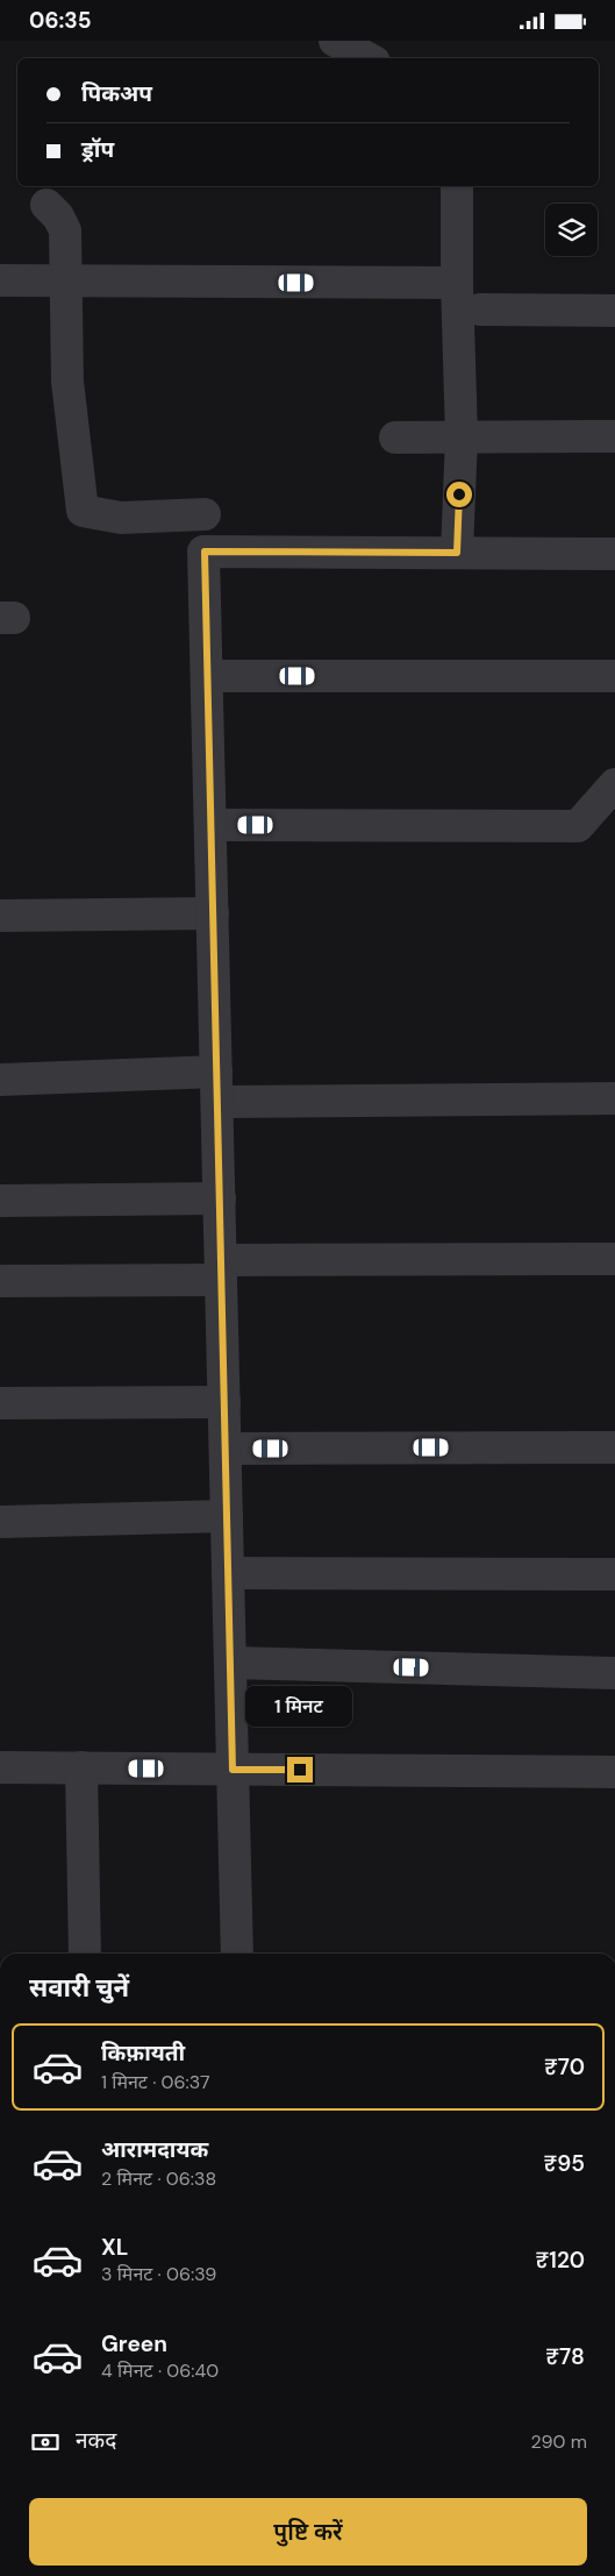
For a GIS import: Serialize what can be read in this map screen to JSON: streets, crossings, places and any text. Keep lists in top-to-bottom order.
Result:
{
  "page": {
    "status": "06:35",
    "banner": ["पिकअप", "ड्रॉप"],
    "bubble": "1 मिनट",
    "heading": "सवारी चुनें",
    "list": [
      {
        "name": "किफ़ायती",
        "note": "1 मिनट · 06:37",
        "value": "₹70"
      },
      {
        "name": "आरामदायक",
        "note": "2 मिनट · 06:38",
        "value": "₹95"
      },
      {
        "name": "XL",
        "note": "3 मिनट · 06:39",
        "value": "₹120"
      },
      {
        "name": "Green",
        "note": "4 मिनट · 06:40",
        "value": "₹78"
      }
    ],
    "pay": ["नकद", "290 m"],
    "buttons": "पुष्टि करें"
  }
}
